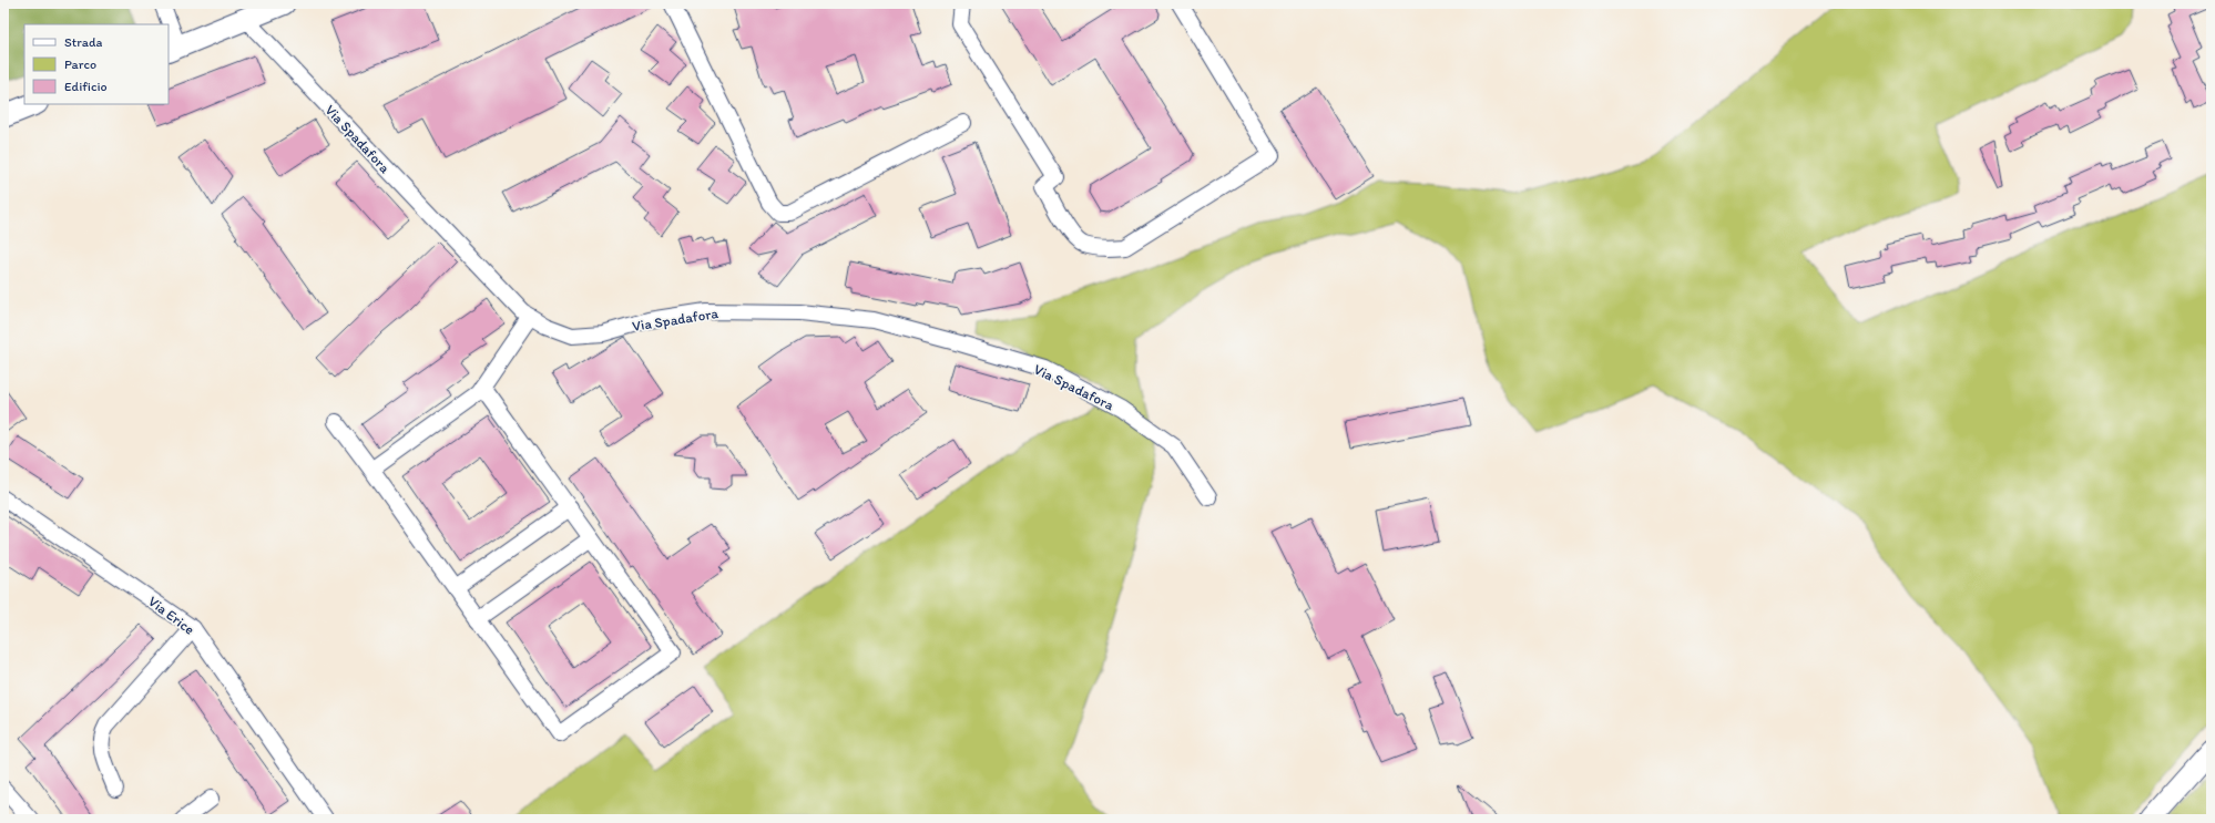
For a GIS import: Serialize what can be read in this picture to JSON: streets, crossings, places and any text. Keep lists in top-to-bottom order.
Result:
{
  "streets": {
    "street": ["Via Spadafora", "Via Erice"]
  },
  "legend": ["Strada", "Parco", "Edificio"]
}
